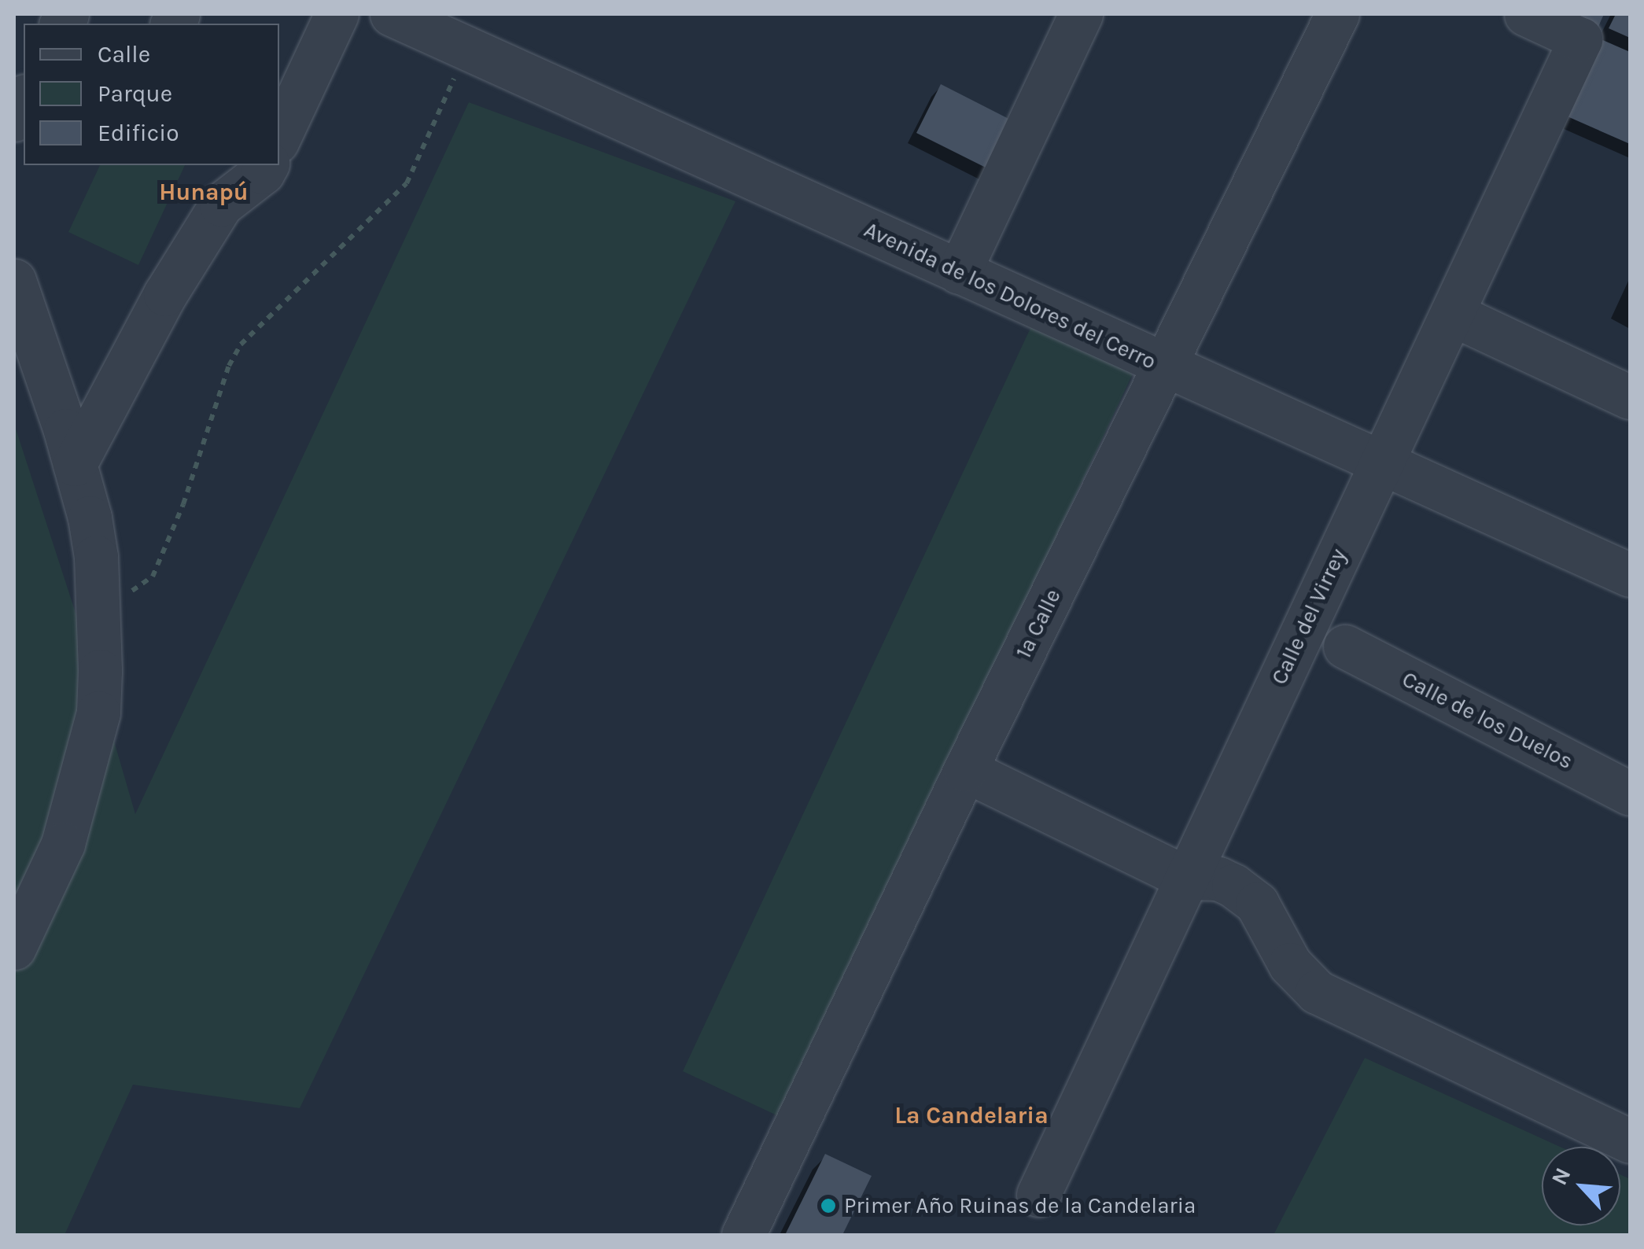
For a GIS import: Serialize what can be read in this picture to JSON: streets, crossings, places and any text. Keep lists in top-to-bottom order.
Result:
{
  "streets": {
    "street": [
      "Avenida de los Dolores del Cerro",
      "Calle del Virrey",
      "1a Calle",
      "Calle de los Duelos"
    ]
  },
  "crossings": [
    ["Avenida de los Dolores del Cerro", "Calle del Virrey"],
    ["Avenida de los Dolores del Cerro", "1a Calle"]
  ],
  "districts": ["Hunapú", "La Candelaria"],
  "places": ["Primer Año Ruinas de la Candelaria"],
  "legend": ["Calle", "Parque", "Edificio"],
  "north": "top left"
}
